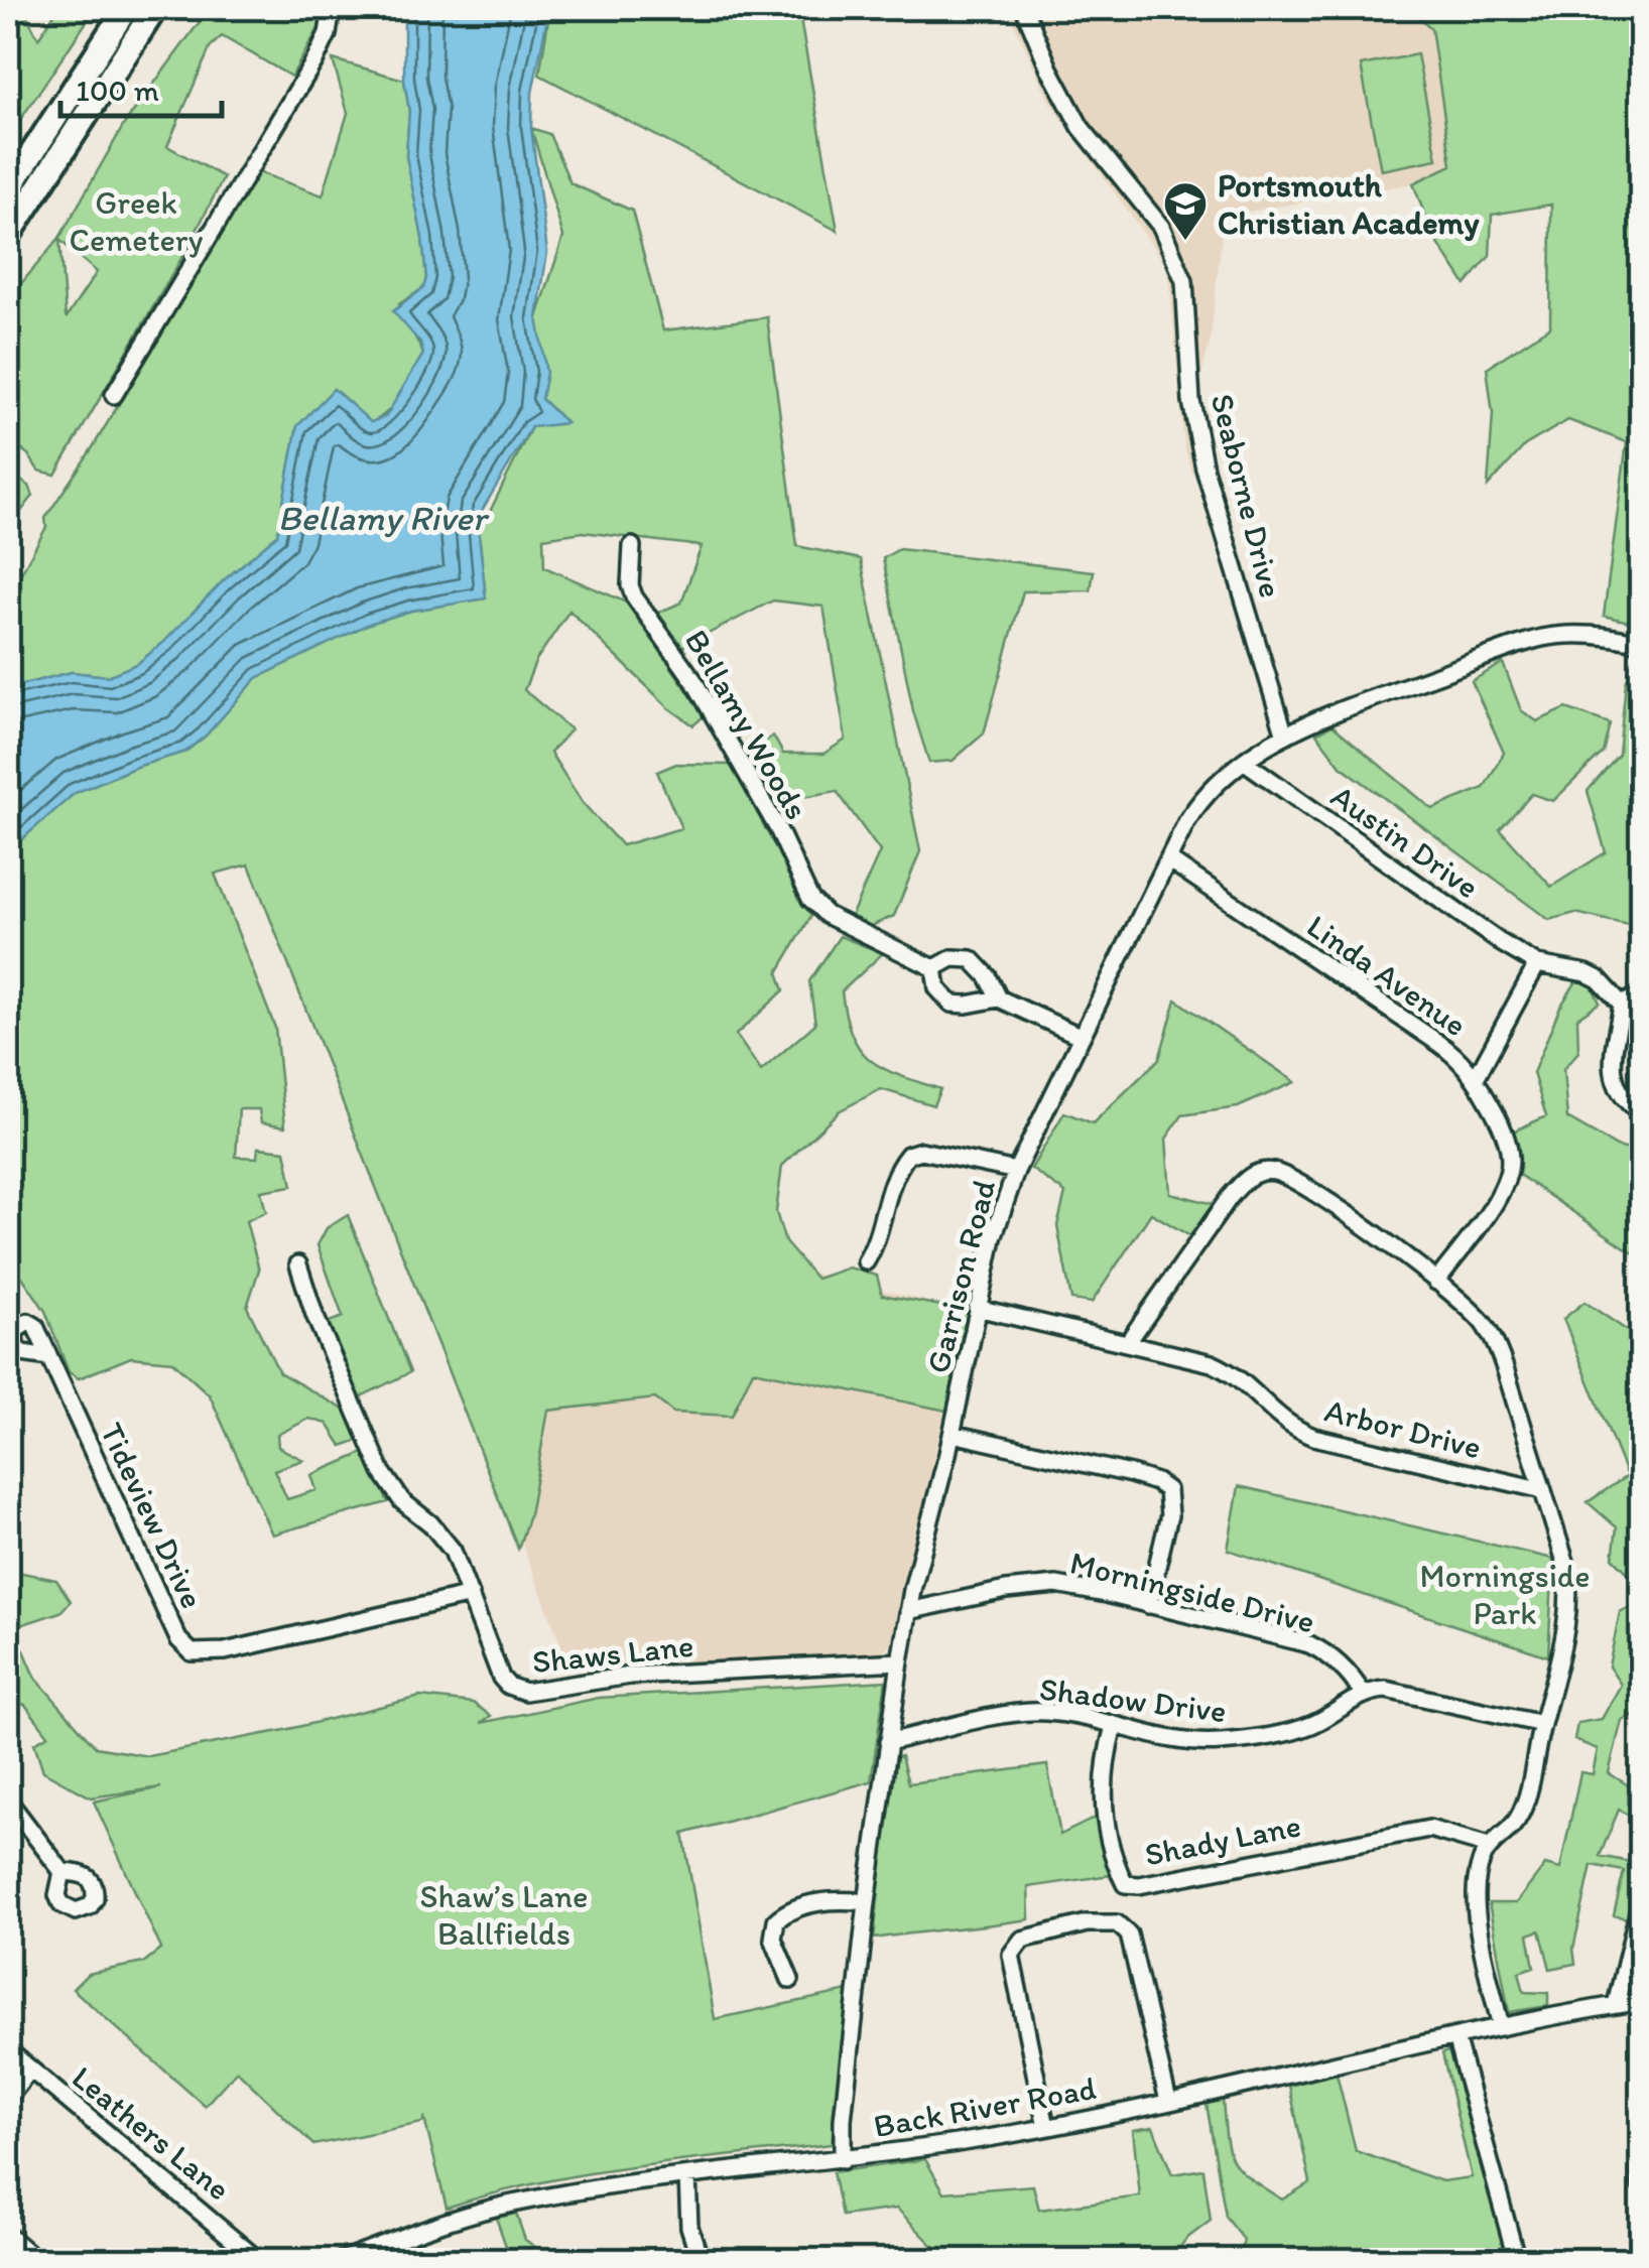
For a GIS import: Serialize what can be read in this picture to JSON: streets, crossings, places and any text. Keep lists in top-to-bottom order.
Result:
{
  "streets": {
    "street": [
      "Seaborne Drive",
      "Bellamy Woods",
      "Austin Drive",
      "Linda Avenue",
      "Garrison Road",
      "Arbor Drive",
      "Tideview Drive",
      "Morningside Drive",
      "Shaws Lane",
      "Shadow Drive",
      "Shady Lane",
      "Back River Road",
      "Leathers Lane"
    ]
  },
  "crossings": [
    ["Seaborne Drive", "Garrison Road"],
    ["Austin Drive", "Garrison Road"],
    ["Linda Avenue", "Garrison Road"],
    ["Garrison Road", "Arbor Drive"],
    ["Garrison Road", "Morningside Drive"],
    ["Garrison Road", "Shaws Lane"],
    ["Garrison Road", "Shadow Drive"],
    ["Garrison Road", "Back River Road"],
    ["Tideview Drive", "Shaws Lane"],
    ["Morningside Drive", "Shadow Drive"],
    ["Shadow Drive", "Shady Lane"]
  ],
  "water": ["Bellamy River"],
  "parks": ["Greek Cemetery", "Morningside Park", "Shaw’s Lane Ballfields"],
  "places": {
    "school or university": ["Portsmouth Christian Academy"]
  },
  "scale_bar": "100 m"
}
